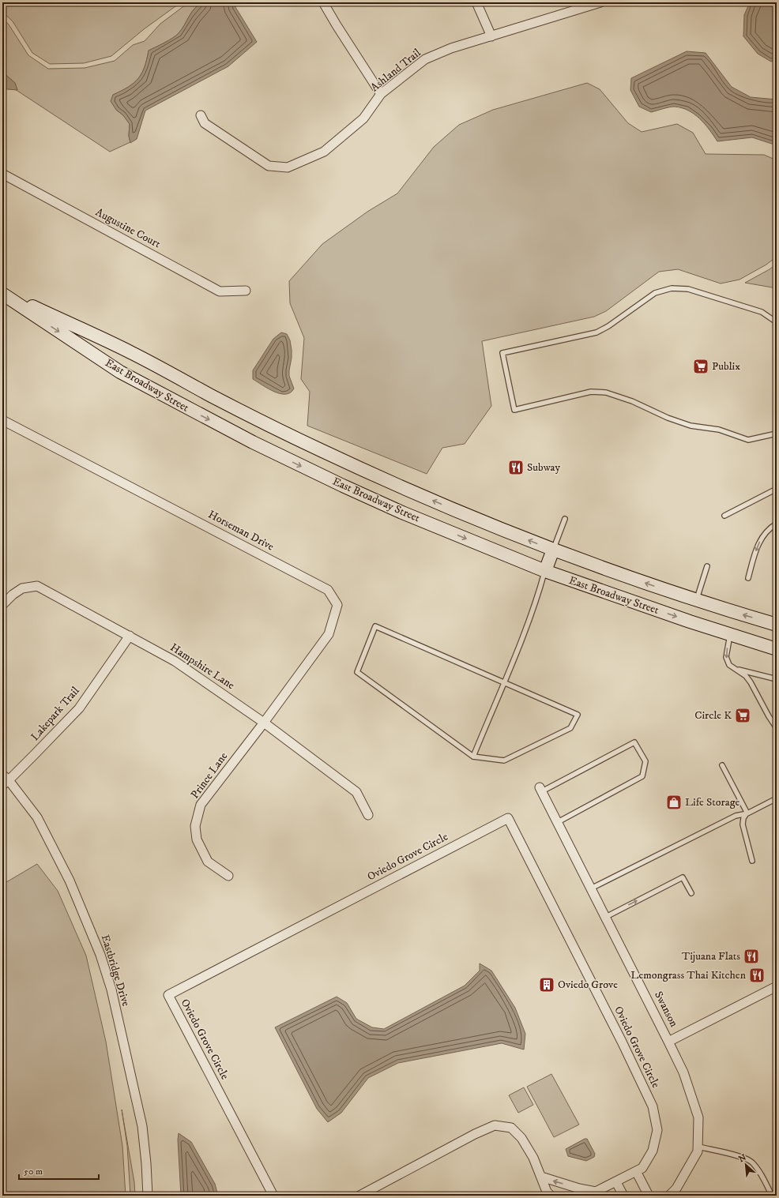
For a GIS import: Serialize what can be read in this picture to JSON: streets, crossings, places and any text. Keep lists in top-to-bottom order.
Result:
{
  "streets": {
    "main road": ["East Broadway Street"],
    "street": [
      "Ashland Trail",
      "Augustine Court",
      "Horseman Drive",
      "Hampshire Lane",
      "Lakepark Trail",
      "Prince Lane",
      "Oviedo Grove Circle",
      "Eastbridge Drive",
      "Swanson"
    ]
  },
  "crossings": [
    ["Horseman Drive", "Hampshire Lane"],
    ["Horseman Drive", "Prince Lane"],
    ["Hampshire Lane", "Lakepark Trail"],
    ["Hampshire Lane", "Prince Lane"],
    ["Lakepark Trail", "Eastbridge Drive"]
  ],
  "places": {
    "supermarket": ["Publix", "Circle K"],
    "restaurant": ["Subway", "Tijuana Flats", "Lemongrass Thai Kitchen"],
    "shop": ["Life Storage"],
    "building": ["Oviedo Grove"]
  },
  "scale_bar": "50 m",
  "north": "top left"
}
